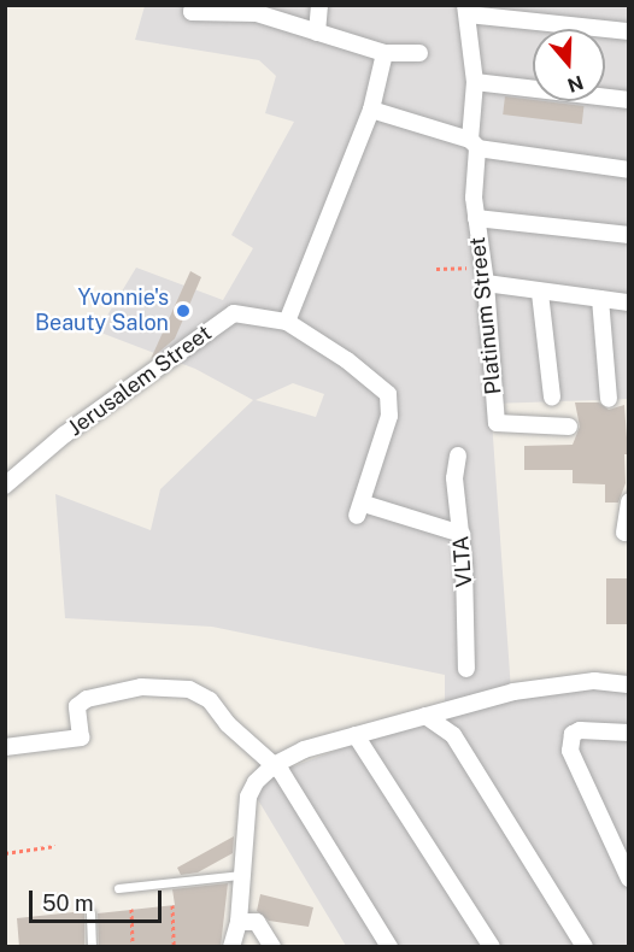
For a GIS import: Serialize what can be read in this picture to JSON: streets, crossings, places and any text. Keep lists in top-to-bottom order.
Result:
{
  "streets": {
    "street": ["Platinum Street", "Jerusalem Street", "VLTA"]
  },
  "places": ["Yvonnie's Beauty Salon"],
  "scale_bar": "50 m",
  "north": "bottom"
}
